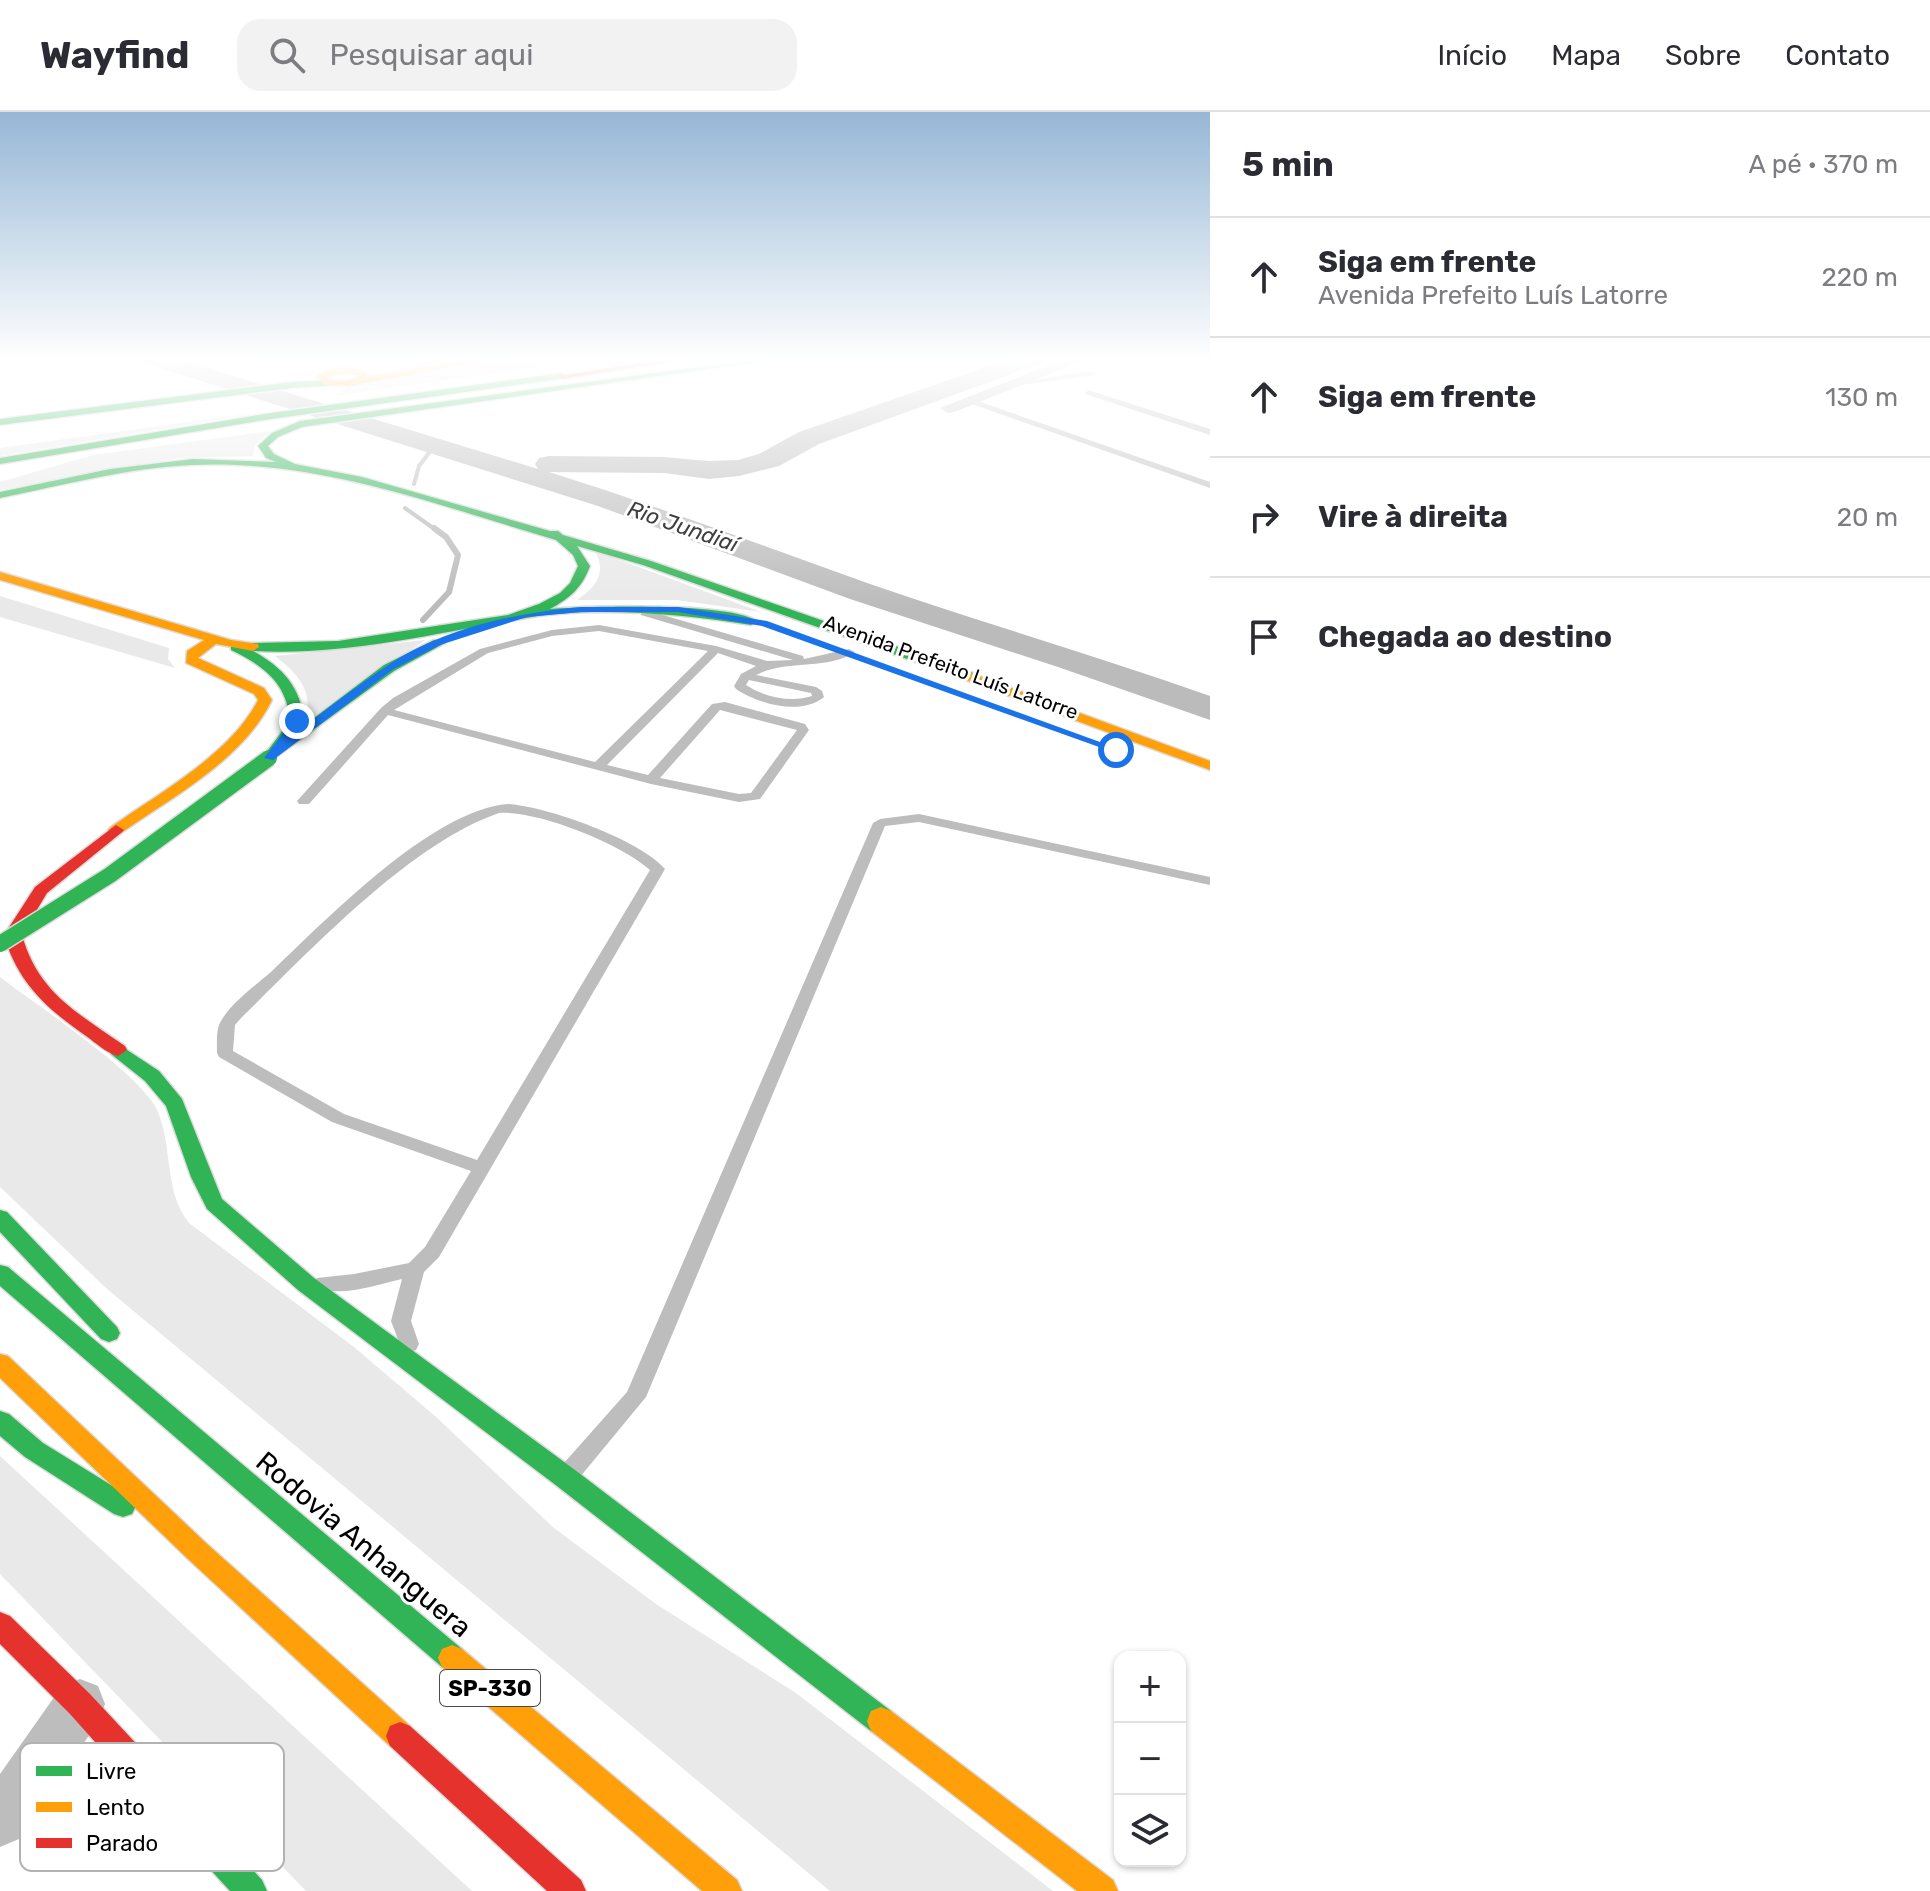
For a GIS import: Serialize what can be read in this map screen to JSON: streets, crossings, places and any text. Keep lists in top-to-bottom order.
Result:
{
  "streets": {
    "main road": ["Avenida Prefeito Luís Latorre", "Rodovia Anhanguera", "SP-330"]
  },
  "water": ["Rio Jundiaí"],
  "legend": ["Livre", "Lento", "Parado"],
  "page": {
    "header": "Wayfind",
    "search": "Pesquisar aqui",
    "nav": [
      "Início",
      "Mapa",
      "Sobre",
      "Contato"
    ],
    "heading": ["5 min", "A pé · 370 m"],
    "list": [
      ["Siga em frente", "Avenida Prefeito Luís Latorre", "220 m"],
      ["Siga em frente", "130 m"],
      ["Vire à direita", "20 m"],
      "Chegada ao destino"
    ],
    "map_buttons": ["+", "−"]
  }
}
